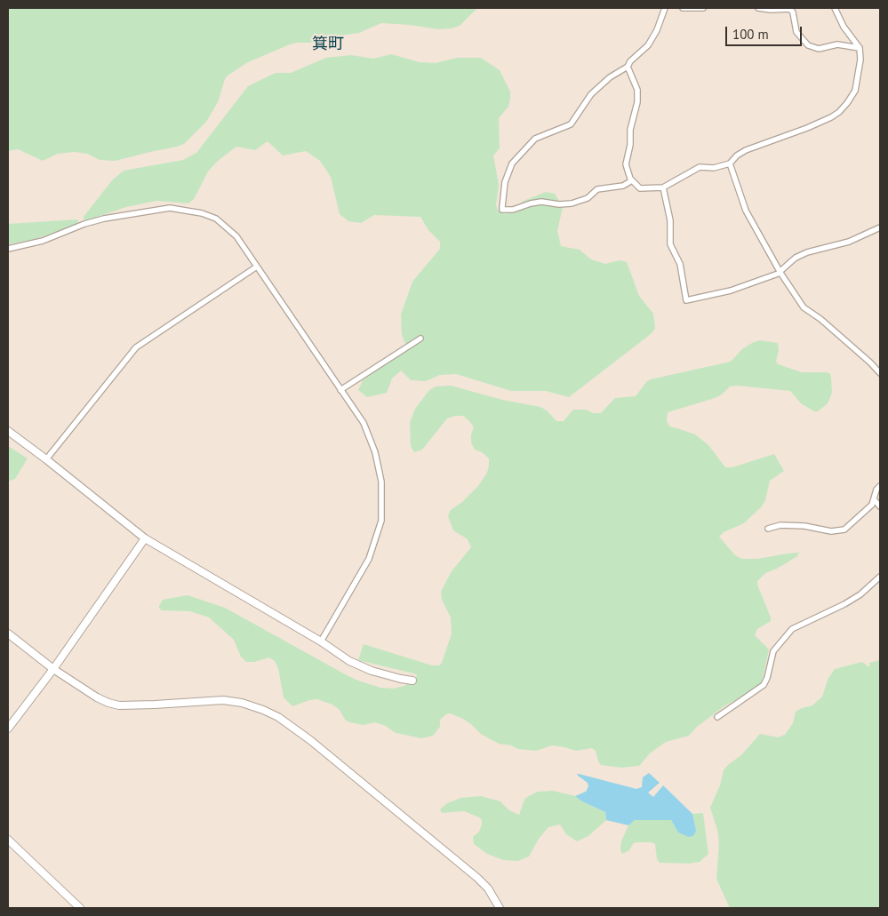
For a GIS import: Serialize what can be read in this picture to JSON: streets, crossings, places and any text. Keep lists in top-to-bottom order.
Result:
{
  "districts": ["箕町"],
  "scale_bar": "100 m"
}
